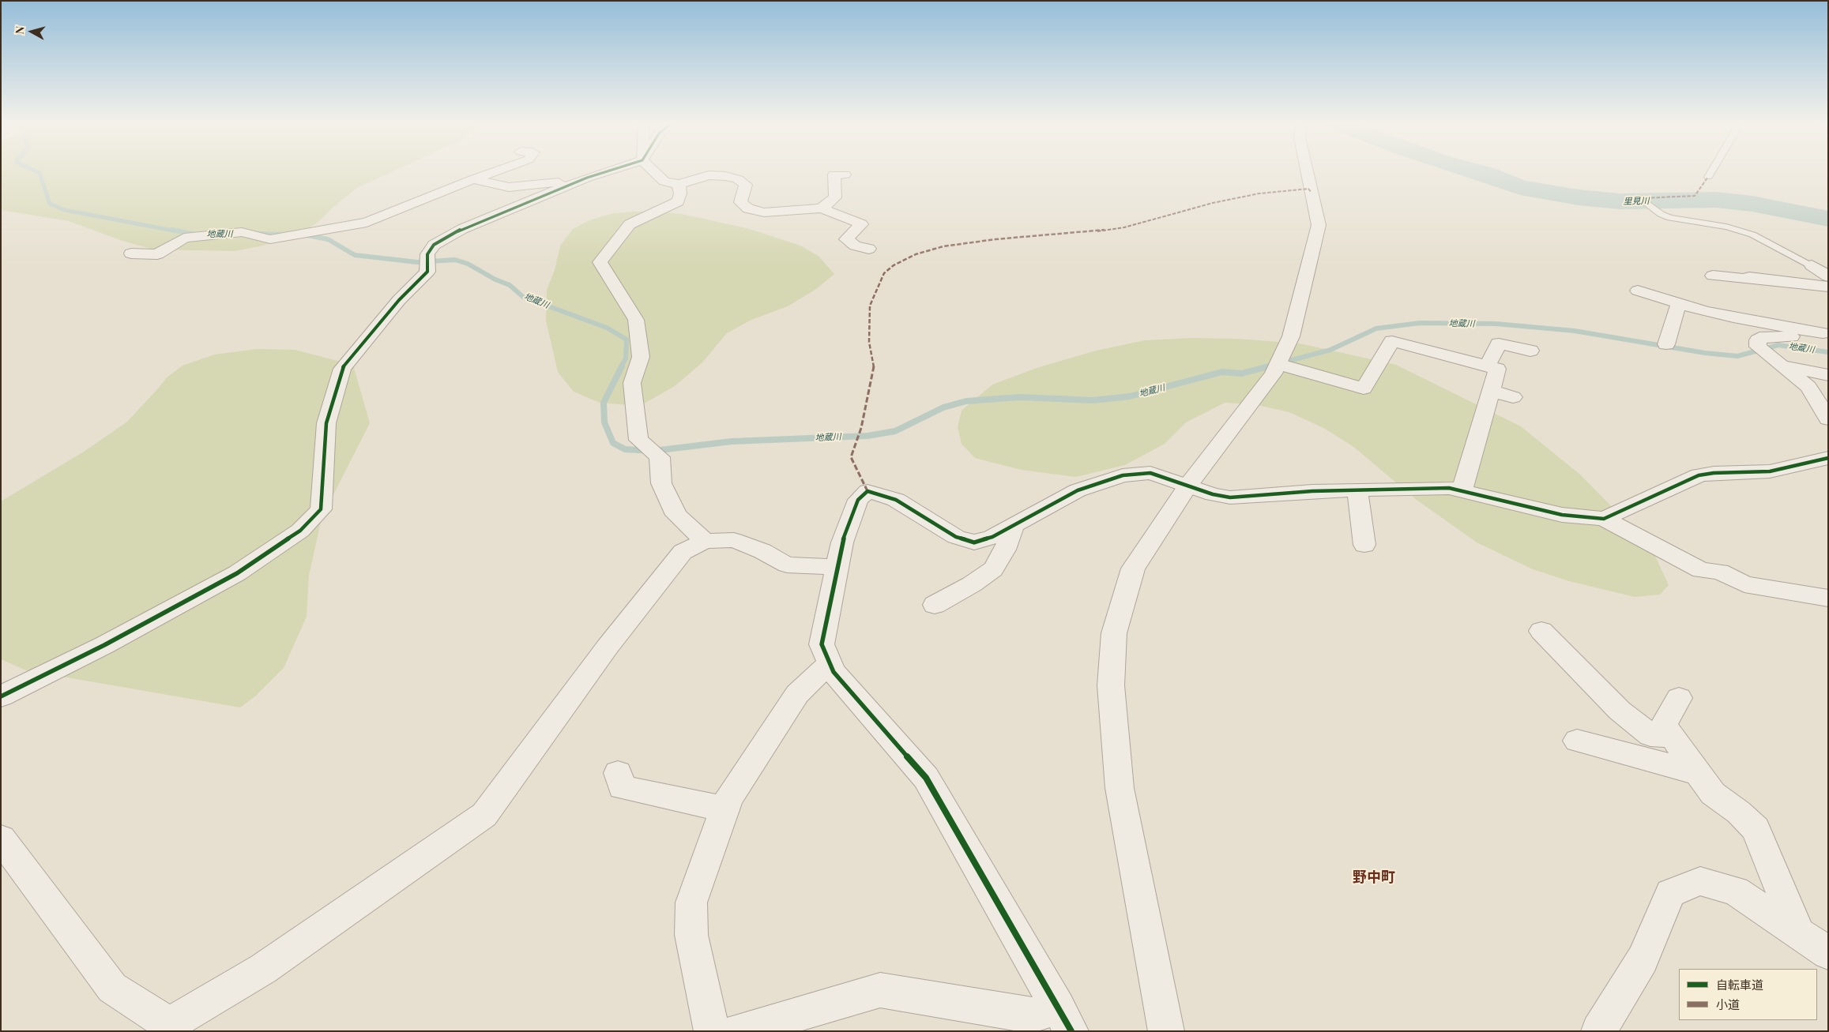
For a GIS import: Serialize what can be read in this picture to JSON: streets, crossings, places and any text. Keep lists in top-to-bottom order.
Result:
{
  "districts": ["野中町"],
  "water": ["里見川", "地蔵川"],
  "legend": ["自転車道", "小道"],
  "north": "left"
}
